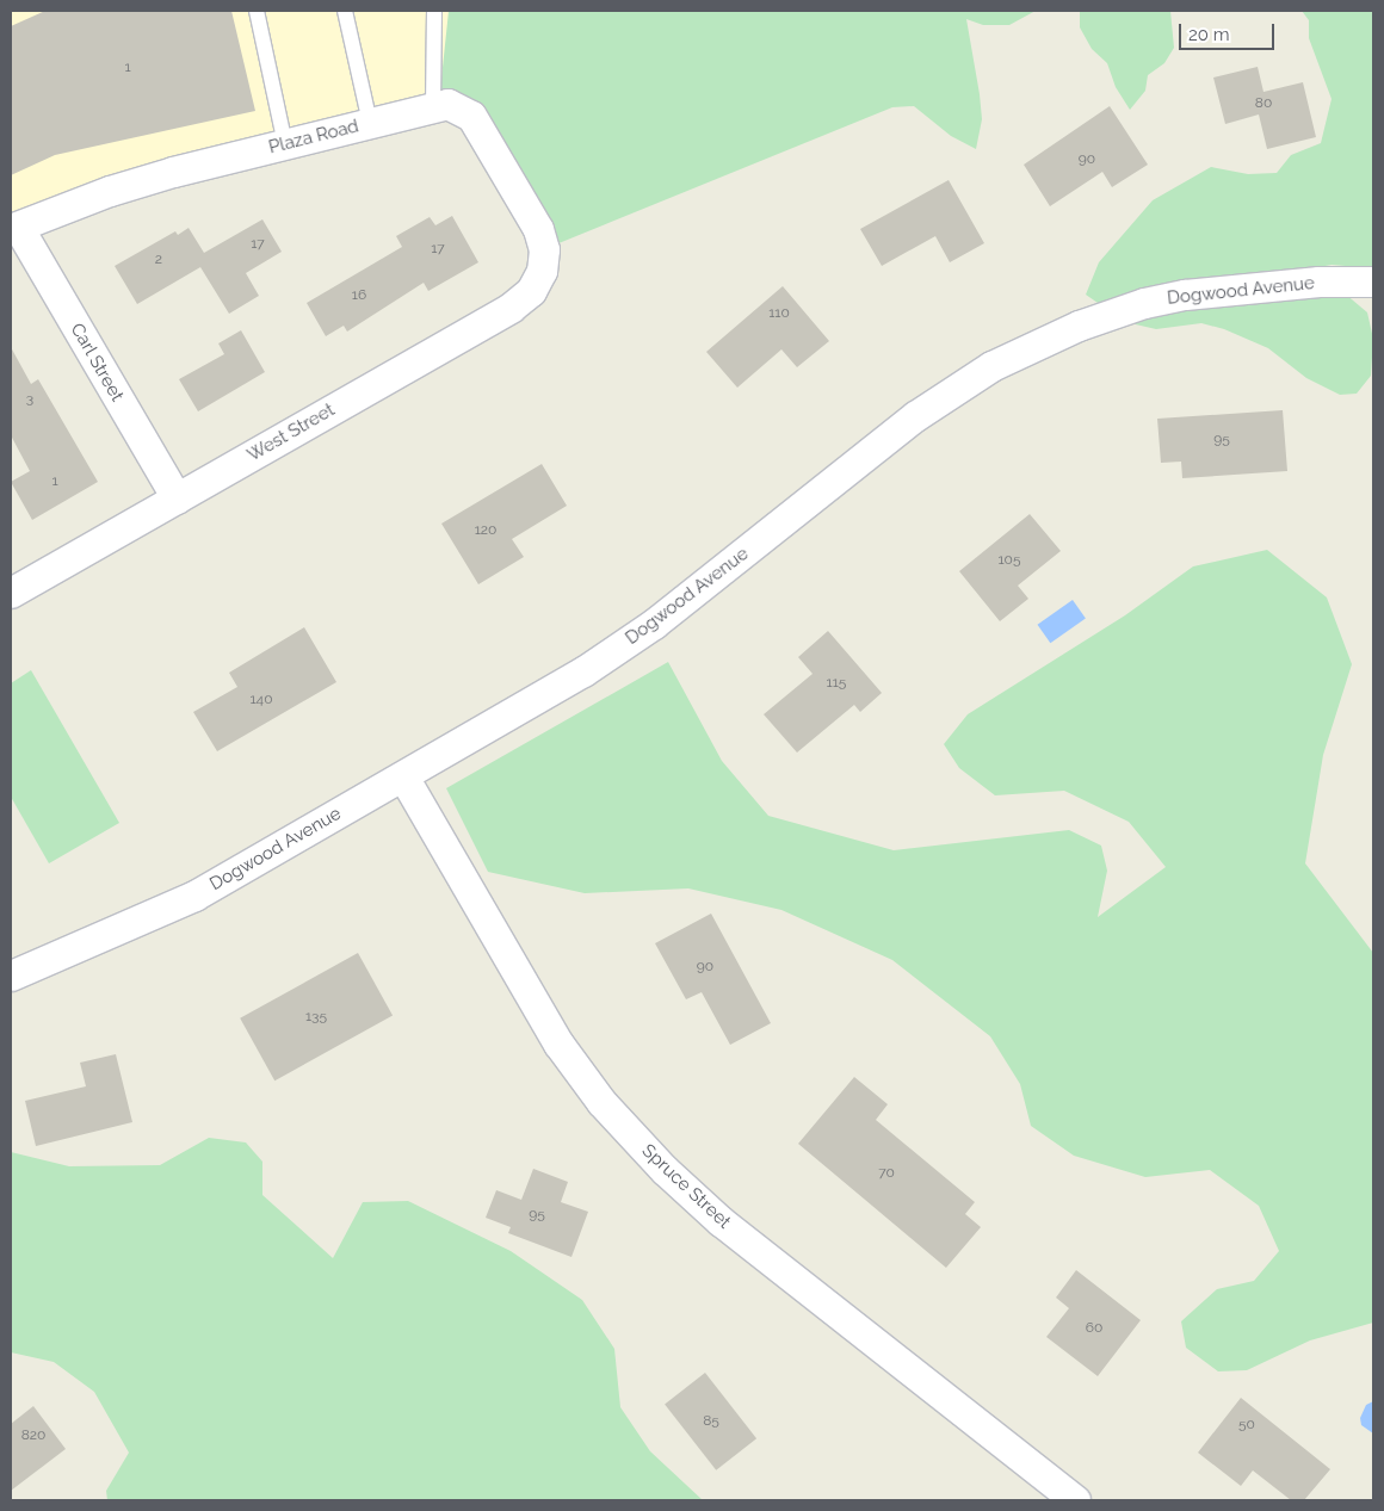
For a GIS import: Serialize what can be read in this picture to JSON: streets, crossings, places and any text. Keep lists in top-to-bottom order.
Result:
{
  "streets": {
    "street": [
      "Plaza Road",
      "Dogwood Avenue",
      "Carl Street",
      "West Street",
      "Spruce Street"
    ]
  },
  "crossings": [
    ["Plaza Road", "Carl Street"],
    ["Plaza Road", "West Street"],
    ["Dogwood Avenue", "Spruce Street"],
    ["Carl Street", "West Street"]
  ],
  "house_numbers": [
    "1",
    "80",
    "90",
    "17",
    "17",
    "2",
    "16",
    "110",
    "3",
    "95",
    "1",
    "120",
    "105",
    "115",
    "140",
    "90",
    "135",
    "70",
    "95",
    "60",
    "85",
    "50",
    "820"
  ],
  "scale_bar": "20 m"
}
